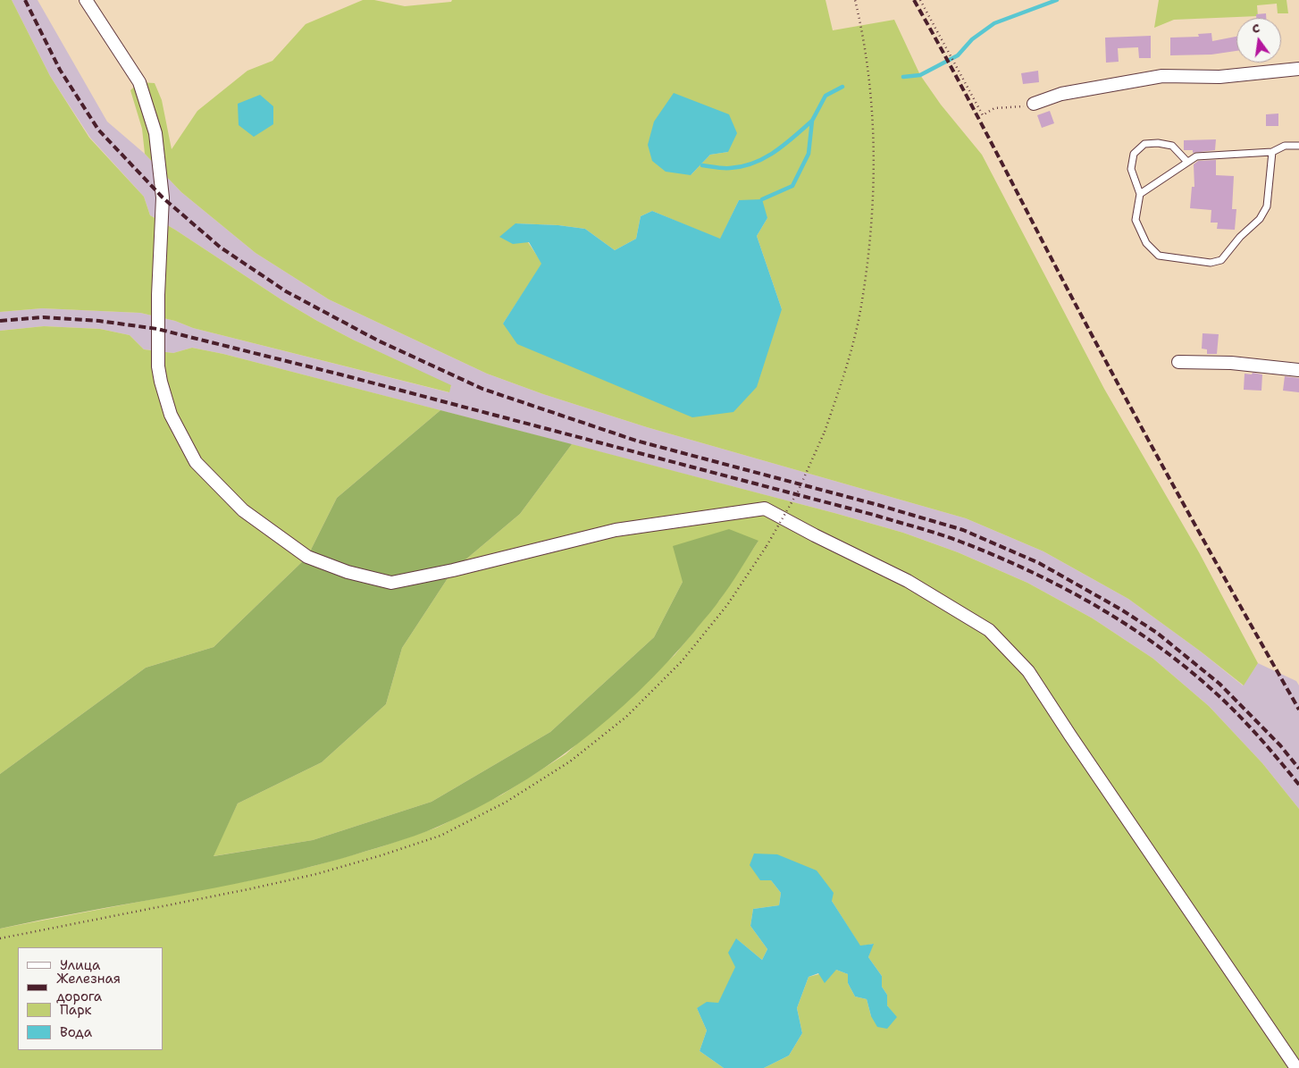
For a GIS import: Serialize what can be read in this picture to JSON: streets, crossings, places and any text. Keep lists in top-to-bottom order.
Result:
{
  "legend": [
    "Улица",
    "Железная дорога",
    "Парк",
    "Вода"
  ],
  "north": "top"
}
